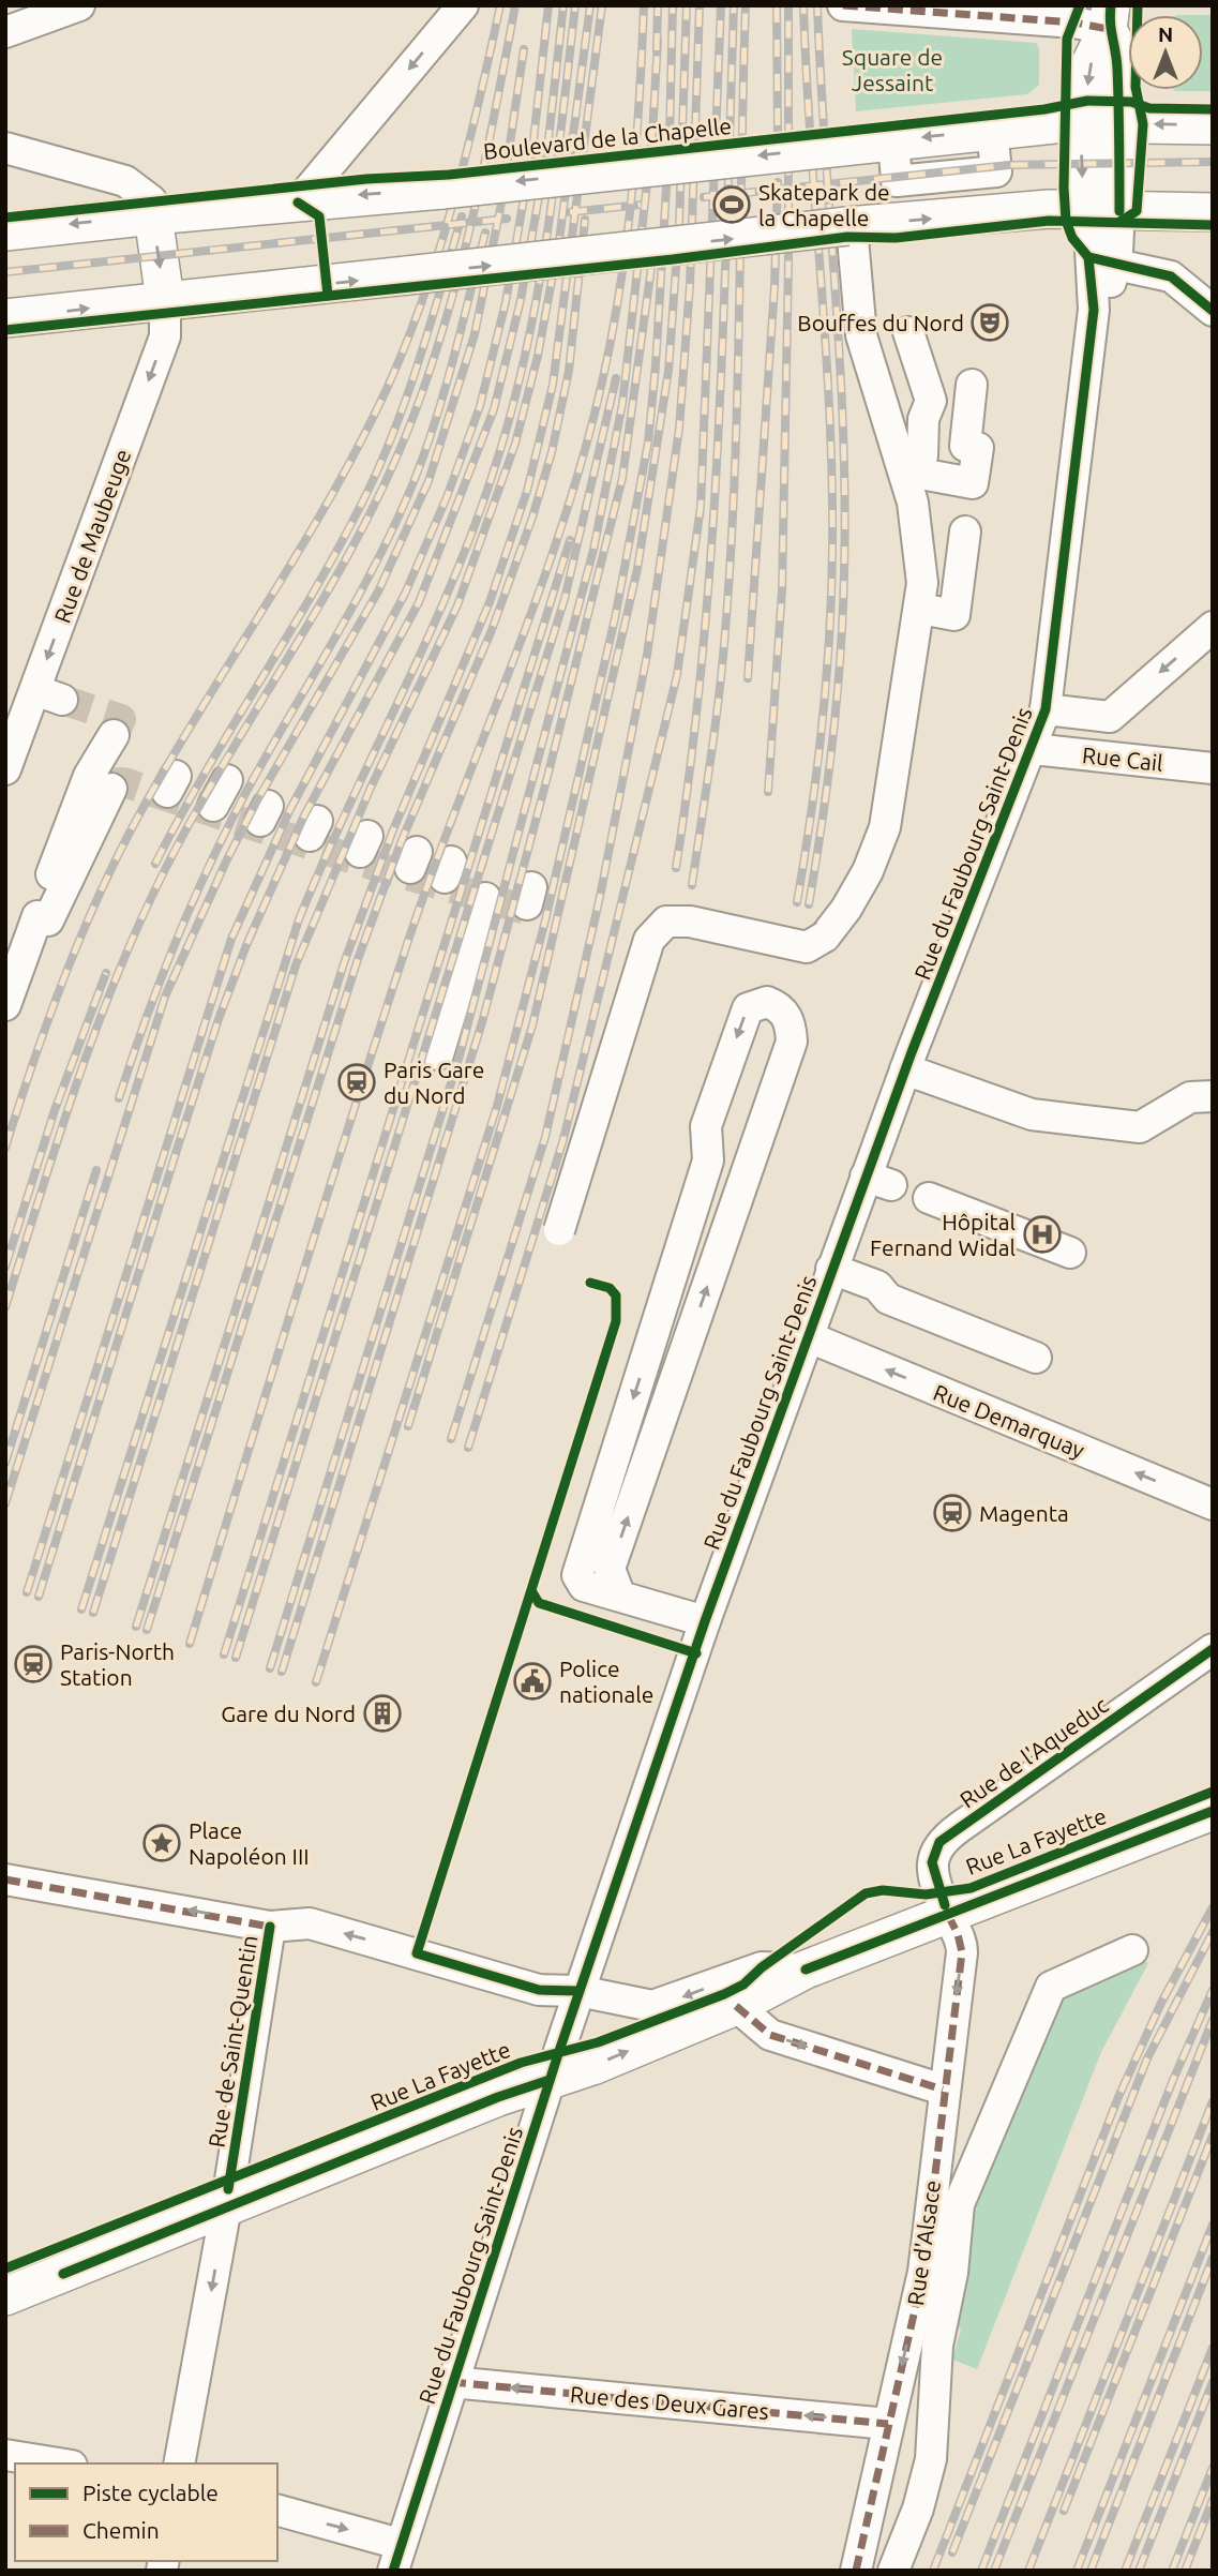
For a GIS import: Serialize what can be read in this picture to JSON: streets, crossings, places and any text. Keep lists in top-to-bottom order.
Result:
{
  "streets": {
    "main road": ["Boulevard de la Chapelle", "Rue La Fayette"],
    "street": [
      "Rue de Maubeuge",
      "Rue Cail",
      "Rue du Faubourg Saint-Denis",
      "Rue Demarquay",
      "Rue de l'Aqueduc",
      "Rue de Saint-Quentin",
      "Rue d'Alsace",
      "Rue des Deux Gares"
    ]
  },
  "crossings": [
    ["Rue Cail", "Rue du Faubourg Saint-Denis"],
    ["Rue du Faubourg Saint-Denis", "Rue Demarquay"],
    ["Rue du Faubourg Saint-Denis", "Rue La Fayette"],
    ["Rue du Faubourg Saint-Denis", "Rue des Deux Gares"],
    ["Rue de l'Aqueduc", "Rue La Fayette"],
    ["Rue de l'Aqueduc", "Rue d'Alsace"],
    ["Rue La Fayette", "Rue de Saint-Quentin"],
    ["Rue La Fayette", "Rue d'Alsace"],
    ["Rue d'Alsace", "Rue des Deux Gares"]
  ],
  "one_way": ["Rue de Maubeuge", "Rue de Saint-Quentin", "Rue des Deux Gares"],
  "parks": ["Square de Jessaint"],
  "places": {
    "sports": ["Skatepark de la Chapelle"],
    "theatre": ["Bouffes du Nord"],
    "station": ["Paris Gare du Nord", "Magenta", "Paris-North Station"],
    "hospital": ["Hôpital Fernand Widal"],
    "public building": ["Police nationale"],
    "building": ["Gare du Nord"],
    "place": ["Place Napoléon III"]
  },
  "legend": ["Piste cyclable", "Chemin"],
  "north": "top"
}
